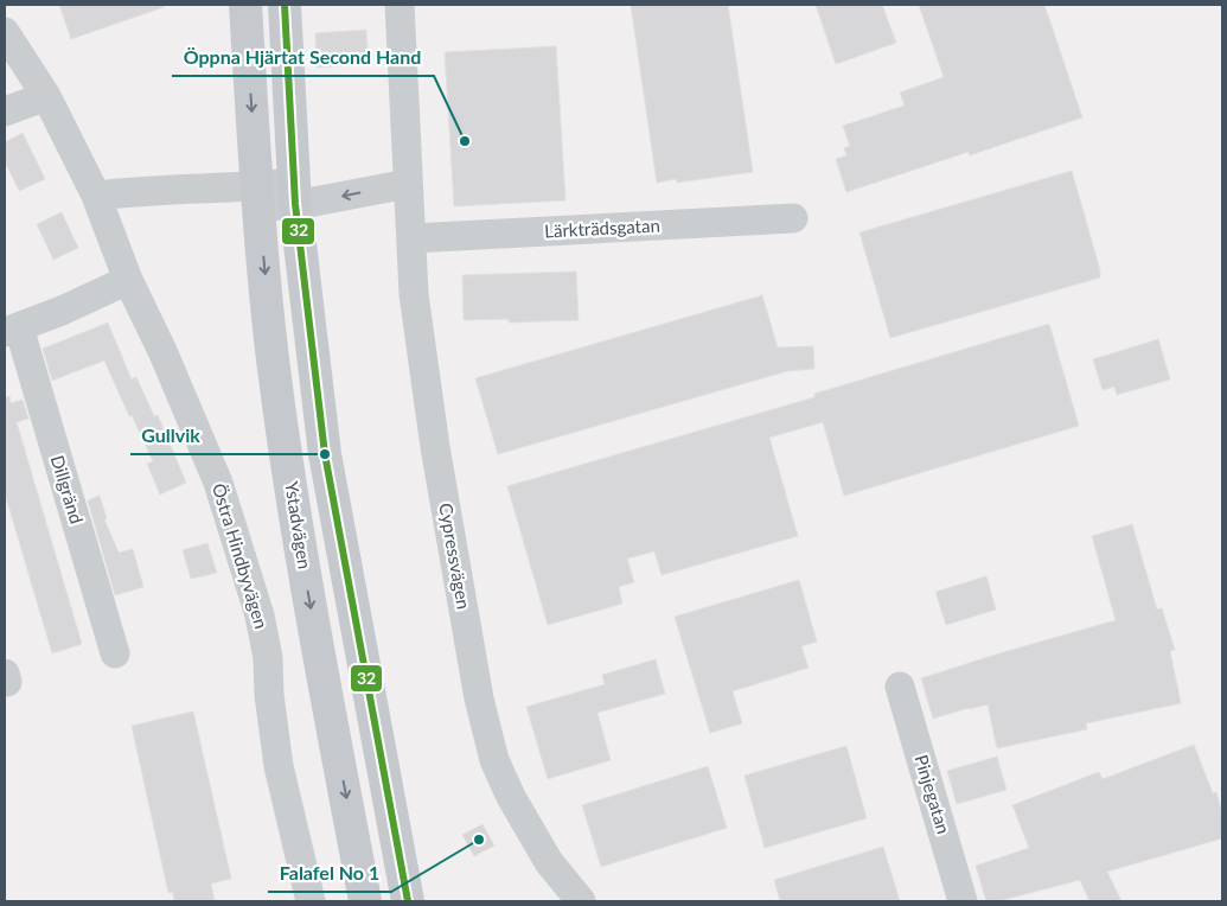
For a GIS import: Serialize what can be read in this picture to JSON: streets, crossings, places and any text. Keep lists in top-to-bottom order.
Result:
{
  "streets": {
    "main road": ["Ystadvägen"],
    "street": [
      "Lärkträdsgatan",
      "Dillgränd",
      "Östra Hindbyvägen",
      "Cypressvägen",
      "Pinjegatan"
    ]
  },
  "crossings": [
    ["Lärkträdsgatan", "Cypressvägen"]
  ],
  "places": ["Öppna Hjärtat Second Hand", "Gullvik", "Falafel No 1"],
  "lines": ["transit line 32"]
}
